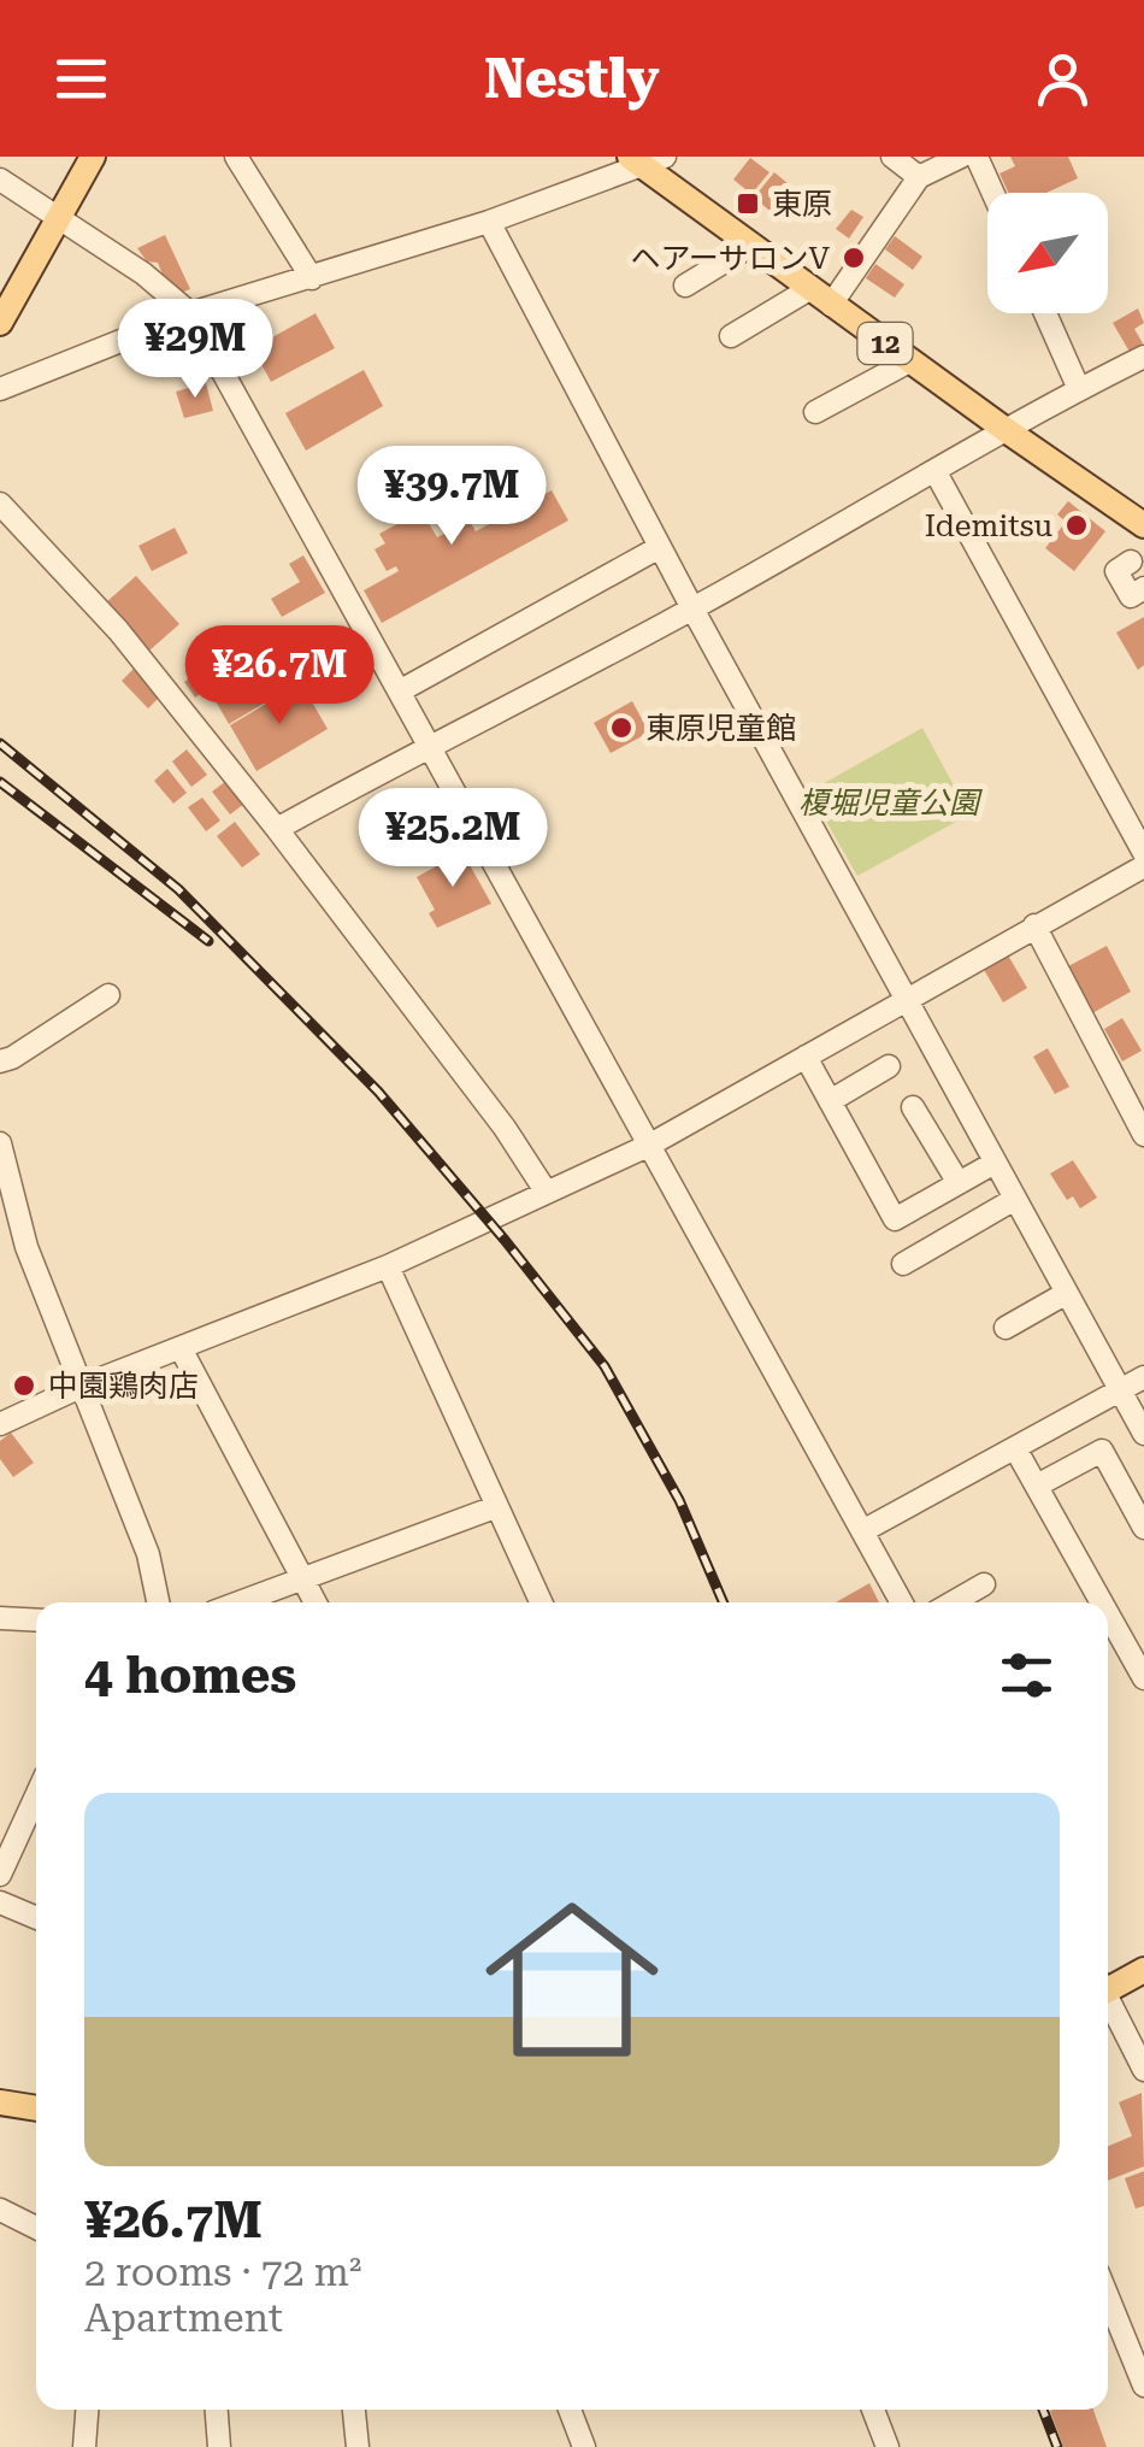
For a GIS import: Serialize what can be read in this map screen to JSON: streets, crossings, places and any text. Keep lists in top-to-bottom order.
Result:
{
  "streets": {
    "main road": ["12"]
  },
  "parks": ["榎堀児童公園"],
  "places": {
    "transit": ["東原"],
    "other": [
      "ヘアーサロンV",
      "Idemitsu",
      "東原児童館",
      "中園鶏肉店"
    ]
  },
  "north": "bottom left",
  "page": {
    "header": "Nestly",
    "price": [
      "¥29M",
      "¥39.7M",
      "¥26.7M",
      "¥25.2M"
    ],
    "heading": "4 homes",
    "list": [
      {
        "name": "¥26.7M",
        "note": "2 rooms · 72 m² · Apartment"
      }
    ]
  }
}
